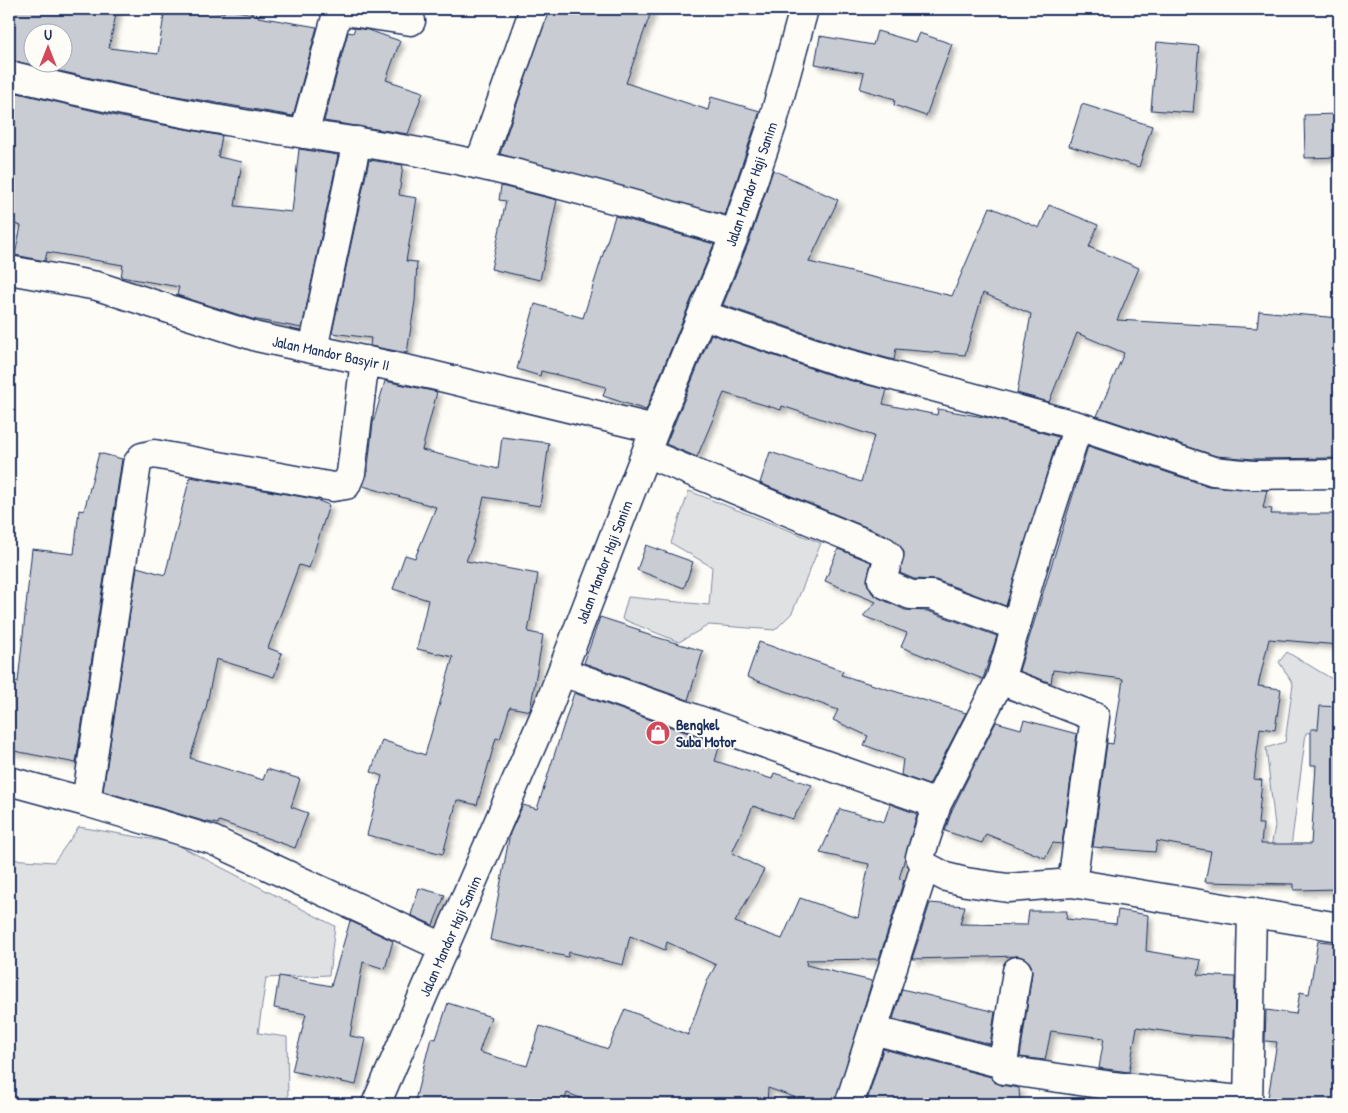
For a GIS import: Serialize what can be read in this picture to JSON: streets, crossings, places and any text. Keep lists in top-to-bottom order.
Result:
{
  "streets": {
    "street": ["Jalan Mandor Haji Sanim", "Jalan Mandor Basyir II"]
  },
  "crossings": [
    ["Jalan Mandor Haji Sanim", "Jalan Mandor Basyir II"]
  ],
  "places": {
    "shop": ["Bengkel Suba Motor"]
  },
  "north": "top"
}
